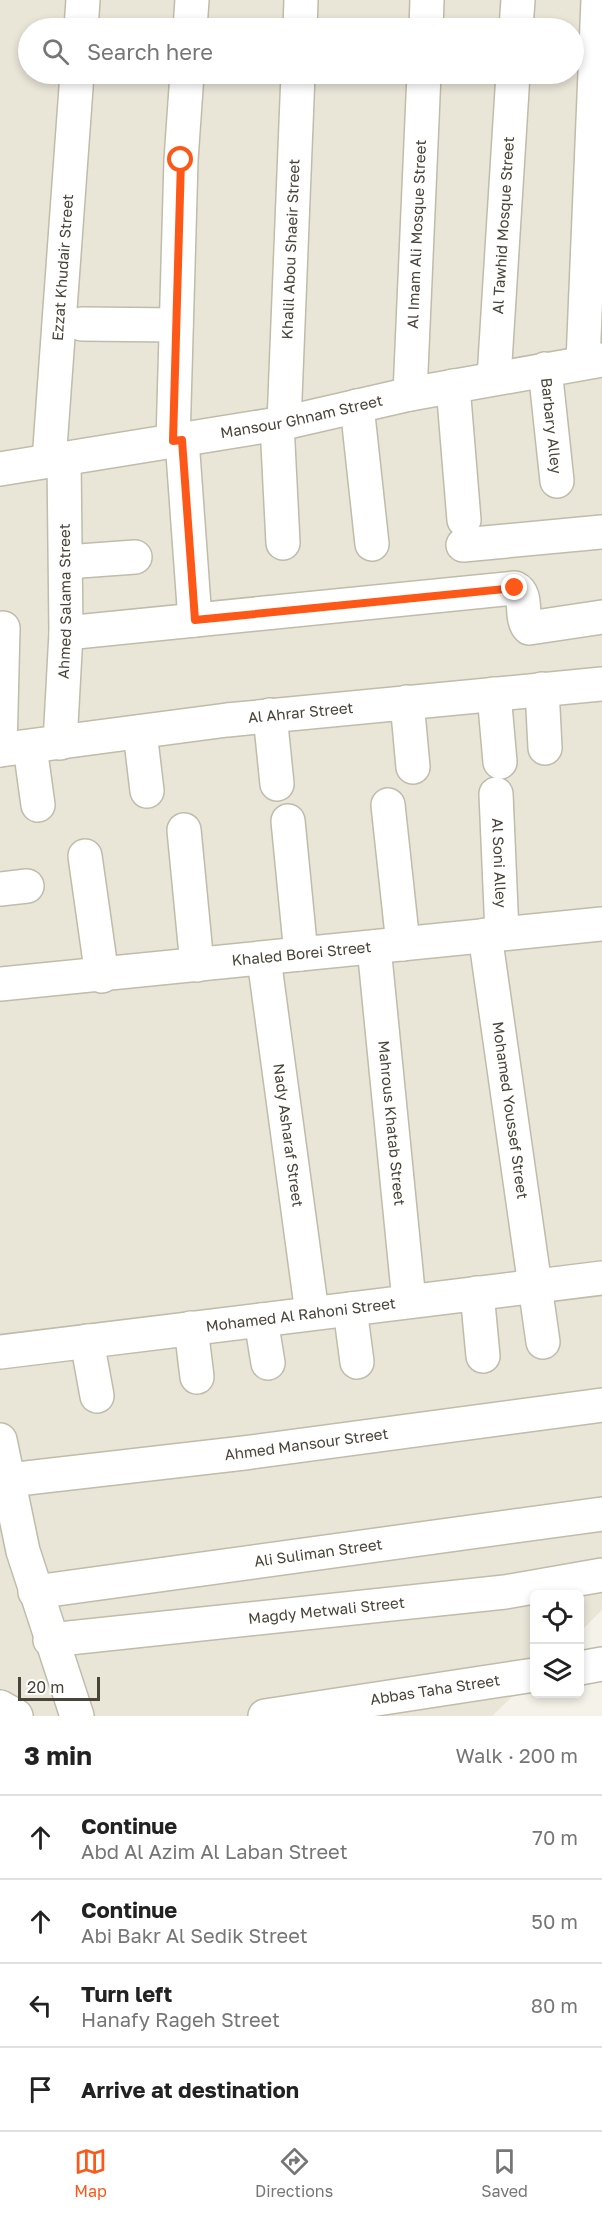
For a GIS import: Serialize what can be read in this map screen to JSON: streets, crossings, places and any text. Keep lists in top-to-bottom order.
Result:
{
  "streets": {
    "street": [
      "Al Tawhid Mosque Street",
      "Al Imam Ali Mosque Street",
      "Khalil Abou Shaeir Street",
      "Ezzat Khudair Street",
      "Mansour Ghnam Street",
      "Barbary Alley",
      "Ahmed Salama Street",
      "Al Ahrar Street",
      "Al Soni Alley",
      "Khaled Borei Street",
      "Mohamed Youssef Street",
      "Mahrous Khatab Street",
      "Nady Asharaf Street",
      "Mohamed Al Rahoni Street",
      "Ahmed Mansour Street",
      "Ali Suliman Street",
      "Magdy Metwali Street",
      "Abbas Taha Street"
    ]
  },
  "crossings": [
    ["Al Tawhid Mosque Street", "Mansour Ghnam Street"],
    ["Al Imam Ali Mosque Street", "Mansour Ghnam Street"],
    ["Khalil Abou Shaeir Street", "Mansour Ghnam Street"],
    ["Ezzat Khudair Street", "Mansour Ghnam Street"],
    ["Ezzat Khudair Street", "Ahmed Salama Street"],
    ["Mansour Ghnam Street", "Barbary Alley"],
    ["Mansour Ghnam Street", "Ahmed Salama Street"],
    ["Ahmed Salama Street", "Al Ahrar Street"],
    ["Al Soni Alley", "Khaled Borei Street"],
    ["Al Soni Alley", "Mohamed Youssef Street"],
    ["Khaled Borei Street", "Mohamed Youssef Street"],
    ["Khaled Borei Street", "Mahrous Khatab Street"],
    ["Khaled Borei Street", "Nady Asharaf Street"],
    ["Mohamed Youssef Street", "Mohamed Al Rahoni Street"],
    ["Mahrous Khatab Street", "Mohamed Al Rahoni Street"],
    ["Nady Asharaf Street", "Mohamed Al Rahoni Street"]
  ],
  "scale_bar": "20 m",
  "page": {
    "search": "Search here",
    "scale": "20 m",
    "heading": ["3 min", "Walk · 200 m"],
    "list": [
      ["Continue", "Abd Al Azim Al Laban Street", "70 m"],
      ["Continue", "Abi Bakr Al Sedik Street", "50 m"],
      ["Turn left", "Hanafy Rageh Street", "80 m"],
      "Arrive at destination"
    ],
    "nav": ["Map", "Directions", "Saved"]
  }
}
